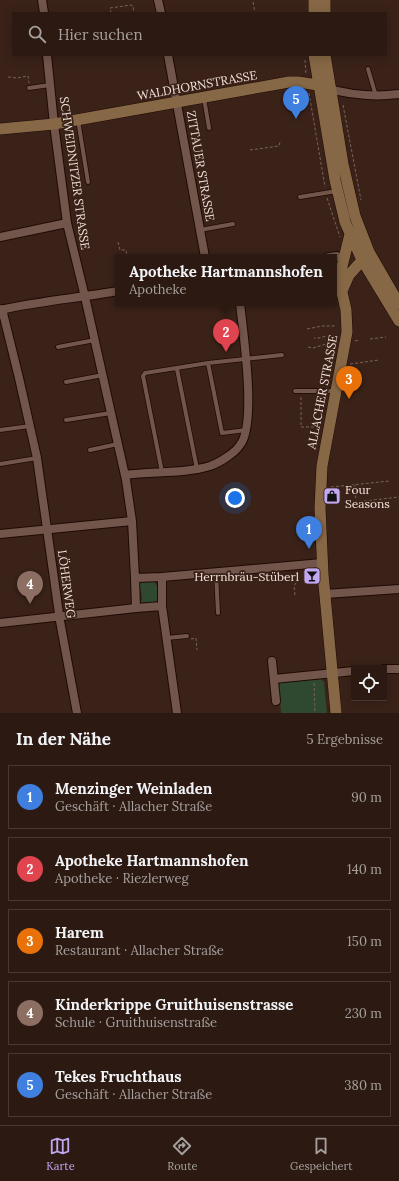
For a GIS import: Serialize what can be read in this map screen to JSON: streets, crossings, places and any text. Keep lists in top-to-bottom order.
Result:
{
  "streets": {
    "street": [
      "WALDHORNSTRASSE",
      "ZITTAUER STRASSE",
      "SCHWEIDNITZER STRASSE",
      "ALLACHER STRASSE",
      "LÖHERWEG"
    ]
  },
  "crossings": [
    ["WALDHORNSTRASSE", "ZITTAUER STRASSE"],
    ["WALDHORNSTRASSE", "SCHWEIDNITZER STRASSE"]
  ],
  "places": {
    "shop": ["Four Seasons"],
    "bar": ["Herrnbräu-Stüberl"]
  },
  "page": {
    "search": "Hier suchen",
    "pins": [
      "5",
      "2",
      "3",
      "1",
      "4"
    ],
    "popup": ["Apotheke Hartmannshofen", "Apotheke"],
    "heading": ["In der Nähe", "5 Ergebnisse"],
    "list": [
      {
        "mark": "1",
        "name": "Menzinger Weinladen",
        "note": "Geschäft · Allacher Straße",
        "value": "90 m"
      },
      {
        "mark": "2",
        "name": "Apotheke Hartmannshofen",
        "note": "Apotheke · Riezlerweg",
        "value": "140 m"
      },
      {
        "mark": "3",
        "name": "Harem",
        "note": "Restaurant · Allacher Straße",
        "value": "150 m"
      },
      {
        "mark": "4",
        "name": "Kinderkrippe Gruithuisenstrasse",
        "note": "Schule · Gruithuisenstraße",
        "value": "230 m"
      },
      {
        "mark": "5",
        "name": "Tekes Fruchthaus",
        "note": "Geschäft · Allacher Straße",
        "value": "380 m"
      }
    ],
    "nav": ["Karte", "Route", "Gespeichert"]
  }
}
